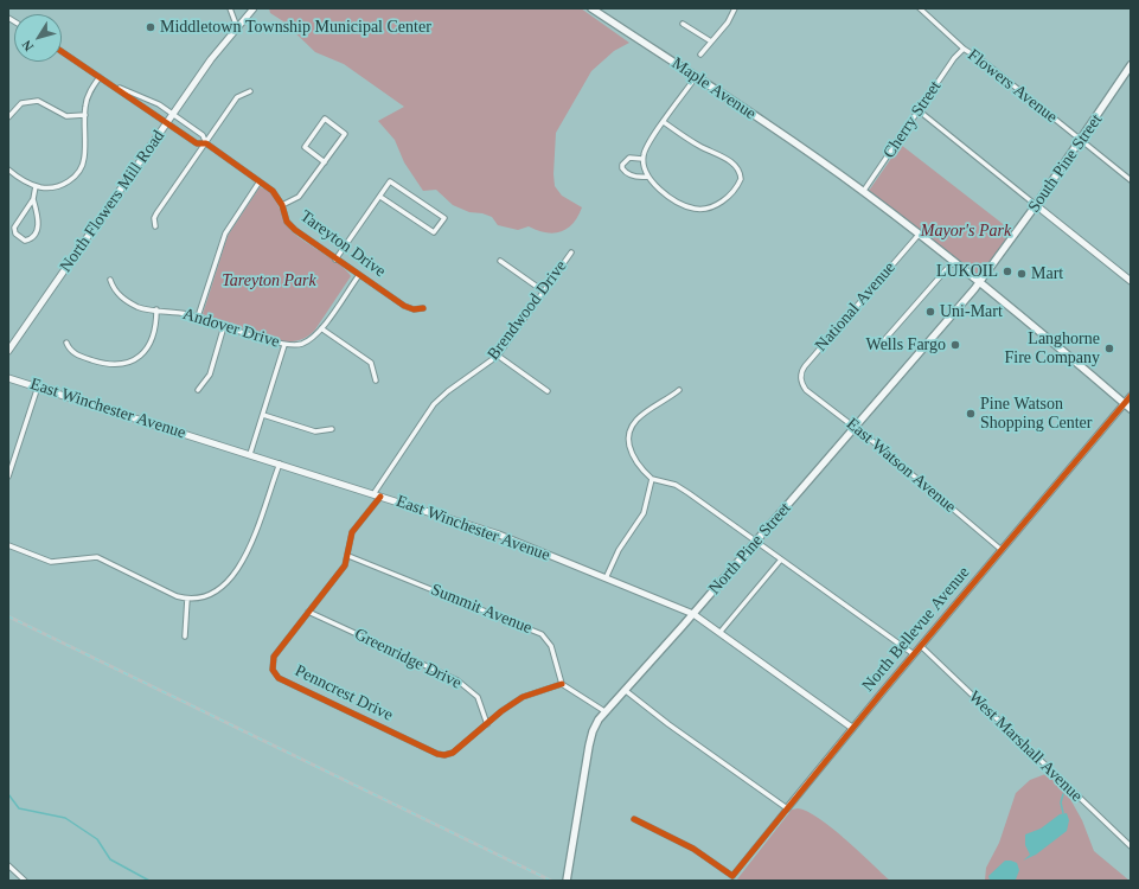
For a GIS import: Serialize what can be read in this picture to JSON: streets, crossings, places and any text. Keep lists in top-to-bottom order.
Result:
{
  "streets": {
    "main road": ["Maple Avenue", "South Pine Street", "North Pine Street"],
    "street": [
      "Flowers Avenue",
      "Cherry Street",
      "North Flowers Mill Road",
      "Tareyton Drive",
      "National Avenue",
      "Brendwood Drive",
      "Andover Drive",
      "East Winchester Avenue",
      "East Watson Avenue",
      "Summit Avenue",
      "North Bellevue Avenue",
      "Greenridge Drive",
      "Penncrest Drive",
      "West Marshall Avenue"
    ]
  },
  "crossings": [
    ["Flowers Avenue", "Cherry Street"],
    ["Flowers Avenue", "South Pine Street"],
    ["Maple Avenue", "Cherry Street"],
    ["Maple Avenue", "South Pine Street"],
    ["Maple Avenue", "National Avenue"],
    ["Maple Avenue", "North Pine Street"],
    ["Maple Avenue", "North Bellevue Avenue"],
    ["South Pine Street", "North Pine Street"],
    ["North Flowers Mill Road", "Tareyton Drive"],
    ["Tareyton Drive", "Andover Drive"],
    ["National Avenue", "East Watson Avenue"],
    ["Brendwood Drive", "East Winchester Avenue"],
    ["East Winchester Avenue", "North Pine Street"],
    ["East Winchester Avenue", "North Bellevue Avenue"],
    ["East Winchester Avenue", "Penncrest Drive"],
    ["East Watson Avenue", "North Pine Street"],
    ["East Watson Avenue", "North Bellevue Avenue"],
    ["Summit Avenue", "Penncrest Drive"],
    ["North Bellevue Avenue", "West Marshall Avenue"],
    ["Greenridge Drive", "Penncrest Drive"]
  ],
  "parks": ["Mayor's Park", "Tareyton Park"],
  "places": [
    "Middletown Township Municipal Center",
    "LUKOIL",
    "Mart",
    "Uni-Mart",
    "Wells Fargo",
    "Langhorne Fire Company",
    "Pine Watson Shopping Center"
  ],
  "north": "bottom left"
}
